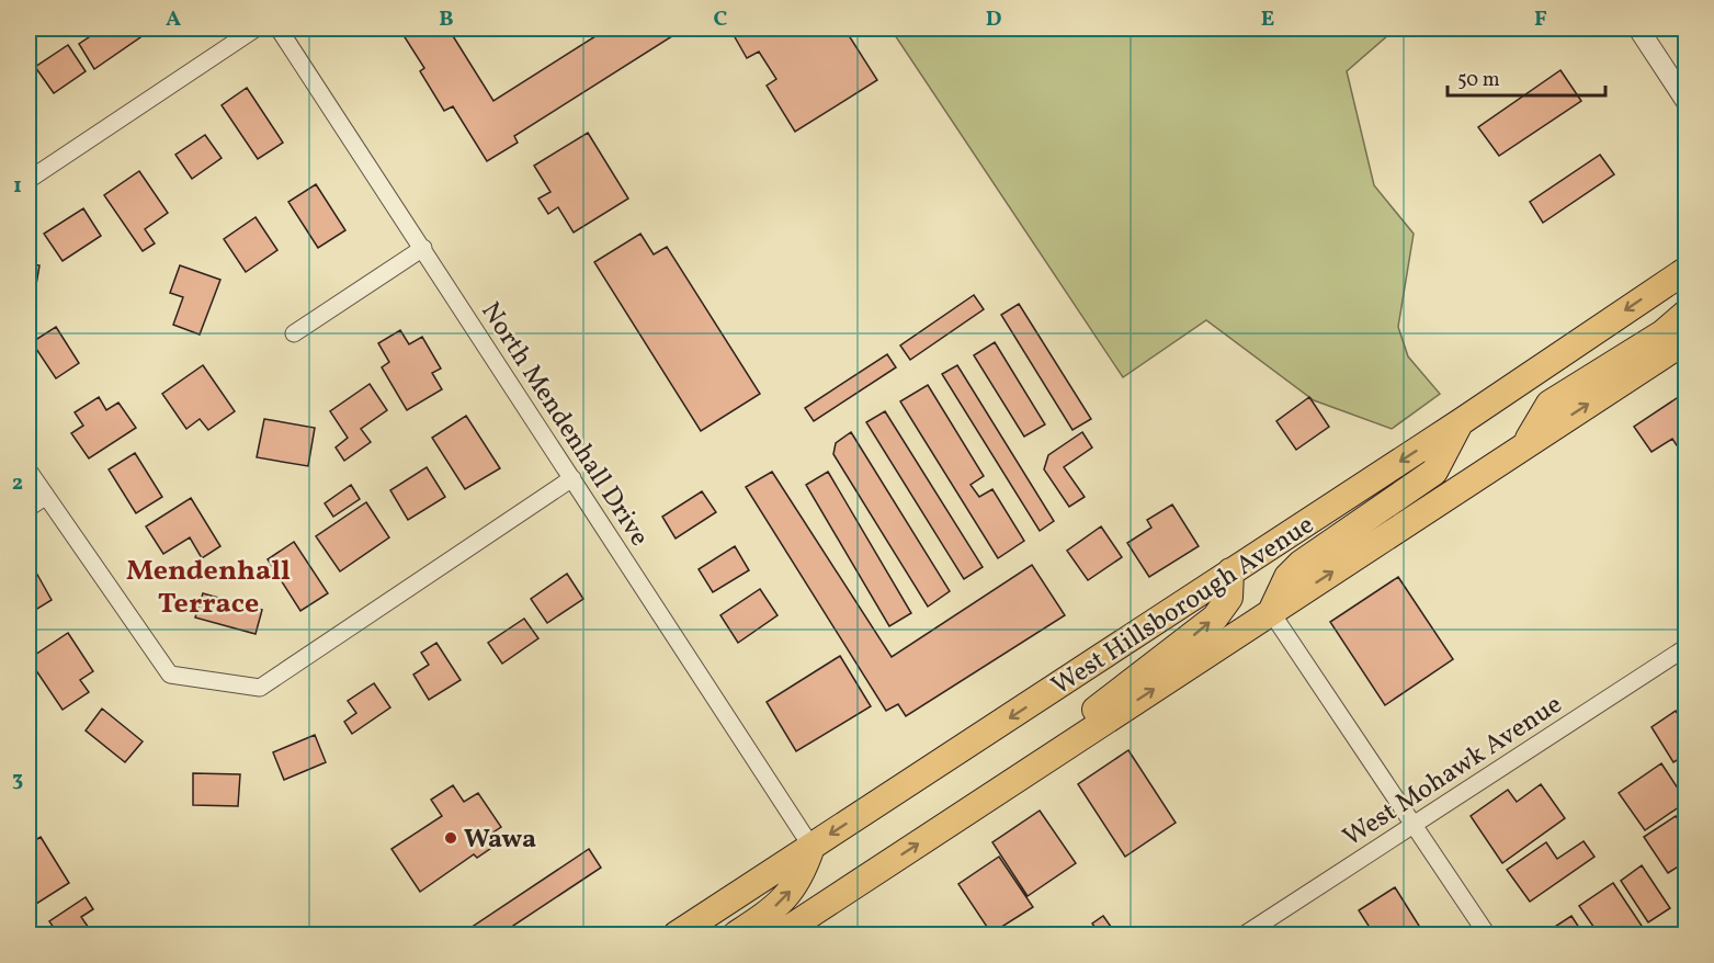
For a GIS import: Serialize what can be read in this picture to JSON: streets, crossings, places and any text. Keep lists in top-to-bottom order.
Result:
{
  "streets": {
    "main road": ["West Hillsborough Avenue"],
    "street": ["North Mendenhall Drive", "West Mohawk Avenue"]
  },
  "crossings": [
    ["North Mendenhall Drive", "West Hillsborough Avenue"]
  ],
  "districts": ["Mendenhall Terrace"],
  "places": ["Wawa"],
  "scale_bar": "50 m",
  "grid": {
    "columns": [
      "A",
      "B",
      "C",
      "D",
      "E",
      "F"
    ],
    "rows": ["1", "2", "3"]
  }
}
